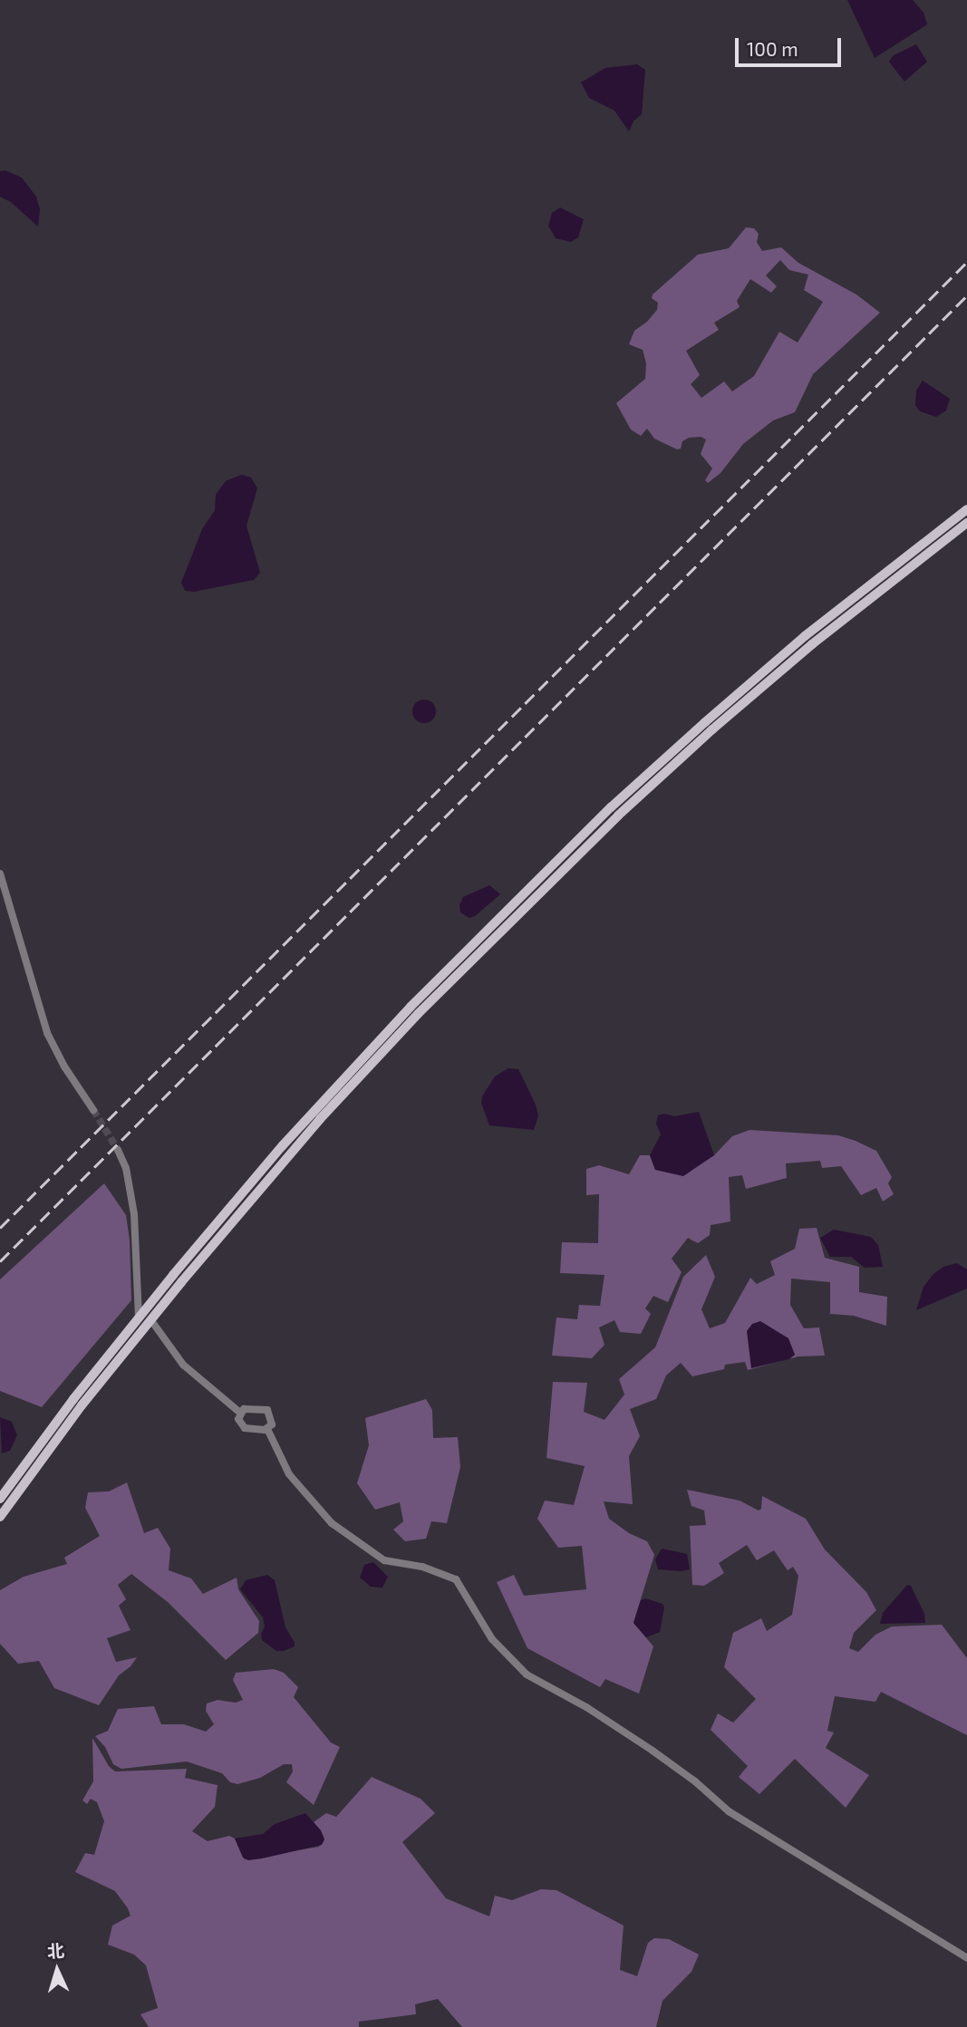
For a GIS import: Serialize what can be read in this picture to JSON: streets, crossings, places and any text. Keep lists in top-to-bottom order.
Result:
{
  "scale_bar": "100 m",
  "north": "top"
}
